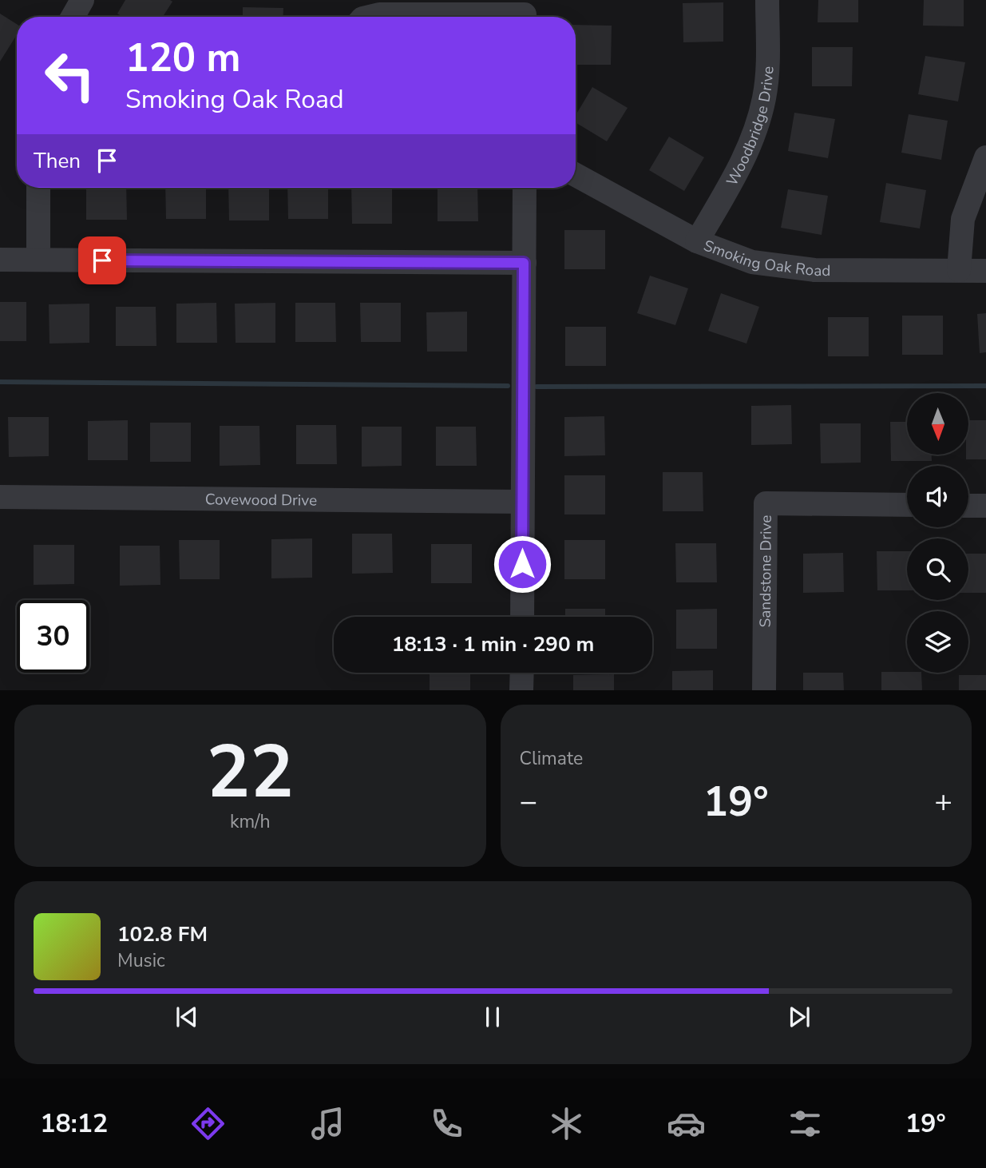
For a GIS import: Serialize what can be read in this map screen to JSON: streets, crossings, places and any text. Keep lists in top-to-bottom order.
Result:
{
  "streets": {
    "street": [
      "Woodbridge Drive",
      "Smoking Oak Road",
      "Covewood Drive",
      "Sandstone Drive"
    ]
  },
  "crossings": [
    ["Woodbridge Drive", "Smoking Oak Road"]
  ],
  "north": "bottom",
  "page": {
    "turn": ["120 m", "Smoking Oak Road"],
    "then": "Then",
    "limit": "30",
    "trip": "18:13 · 1 min · 290 m",
    "tile": [
      ["22", "km/h"],
      "Climate"
    ],
    "heat": ["−", "19°", "+"],
    "song": ["102.8 FM", "Music"],
    "tabs": ["18:12", "19°"]
  }
}
